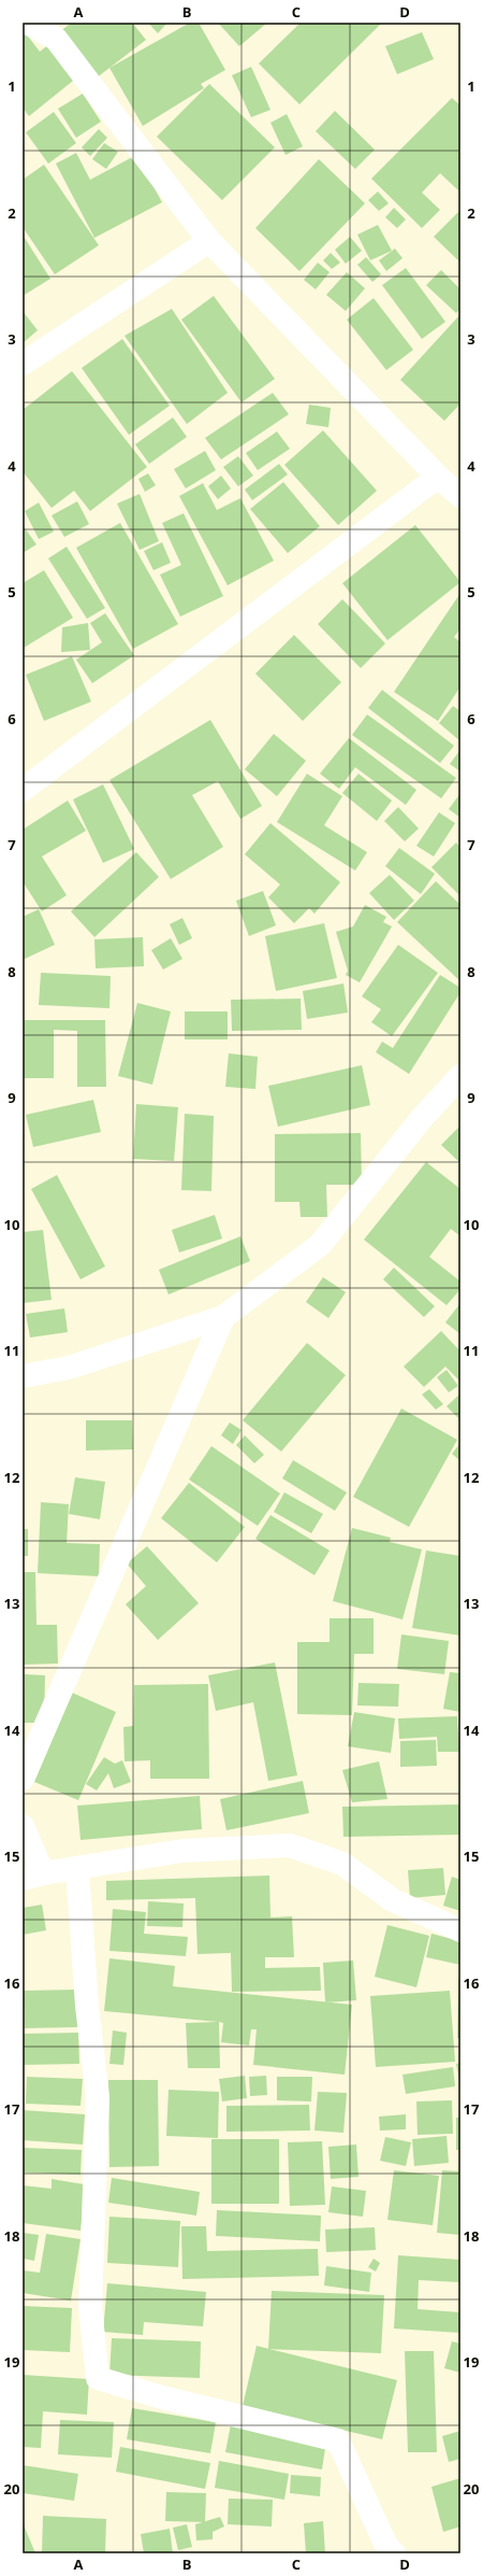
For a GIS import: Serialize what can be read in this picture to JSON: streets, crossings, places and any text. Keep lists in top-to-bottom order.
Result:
{
  "grid": {
    "columns": [
      "A",
      "B",
      "C",
      "D"
    ],
    "rows": [
      "1",
      "2",
      "3",
      "4",
      "5",
      "6",
      "7",
      "8",
      "9",
      "10",
      "11",
      "12",
      "13",
      "14",
      "15",
      "16",
      "17",
      "18",
      "19",
      "20"
    ]
  }
}
